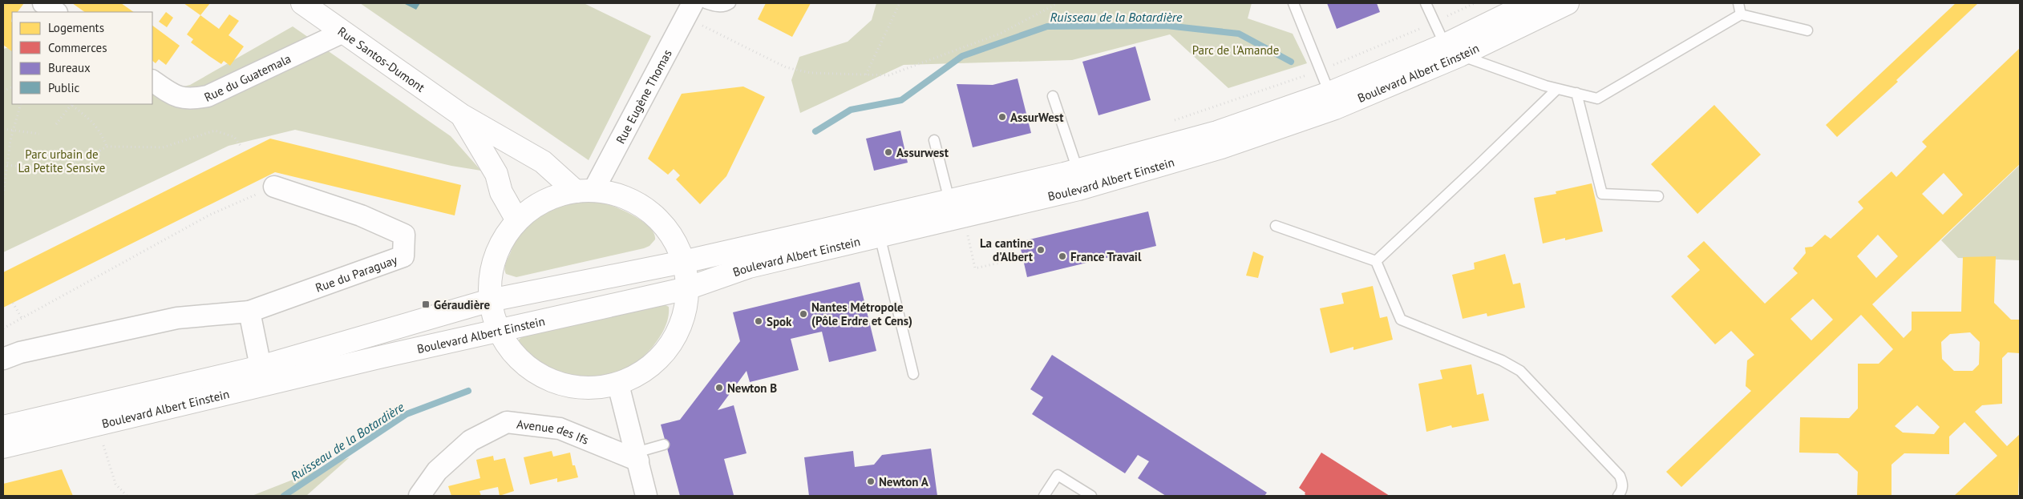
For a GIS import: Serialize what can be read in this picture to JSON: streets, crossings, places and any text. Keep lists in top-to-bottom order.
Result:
{
  "streets": {
    "main road": ["Rue Santos-Dumont", "Boulevard Albert Einstein"],
    "street": [
      "Rue du Guatemala",
      "Rue Eugène Thomas",
      "Rue du Paraguay",
      "Avenue des Ifs"
    ]
  },
  "crossings": [
    ["Rue Santos-Dumont", "Rue du Guatemala"],
    ["Rue Santos-Dumont", "Rue Eugène Thomas"]
  ],
  "water": ["Ruisseau de la Botardière"],
  "parks": ["Parc de l'Amande", "Parc urbain de La Petite Sensive"],
  "places": {
    "other": [
      "AssurWest",
      "Assurwest",
      "La cantine d'Albert",
      "France Travail",
      "Nantes Métropole (Pôle Erdre et Cens)",
      "Spok",
      "Newton B",
      "Newton A"
    ],
    "transit": ["Géraudière"]
  },
  "legend": [
    "Logements",
    "Commerces",
    "Bureaux",
    "Public"
  ]
}
